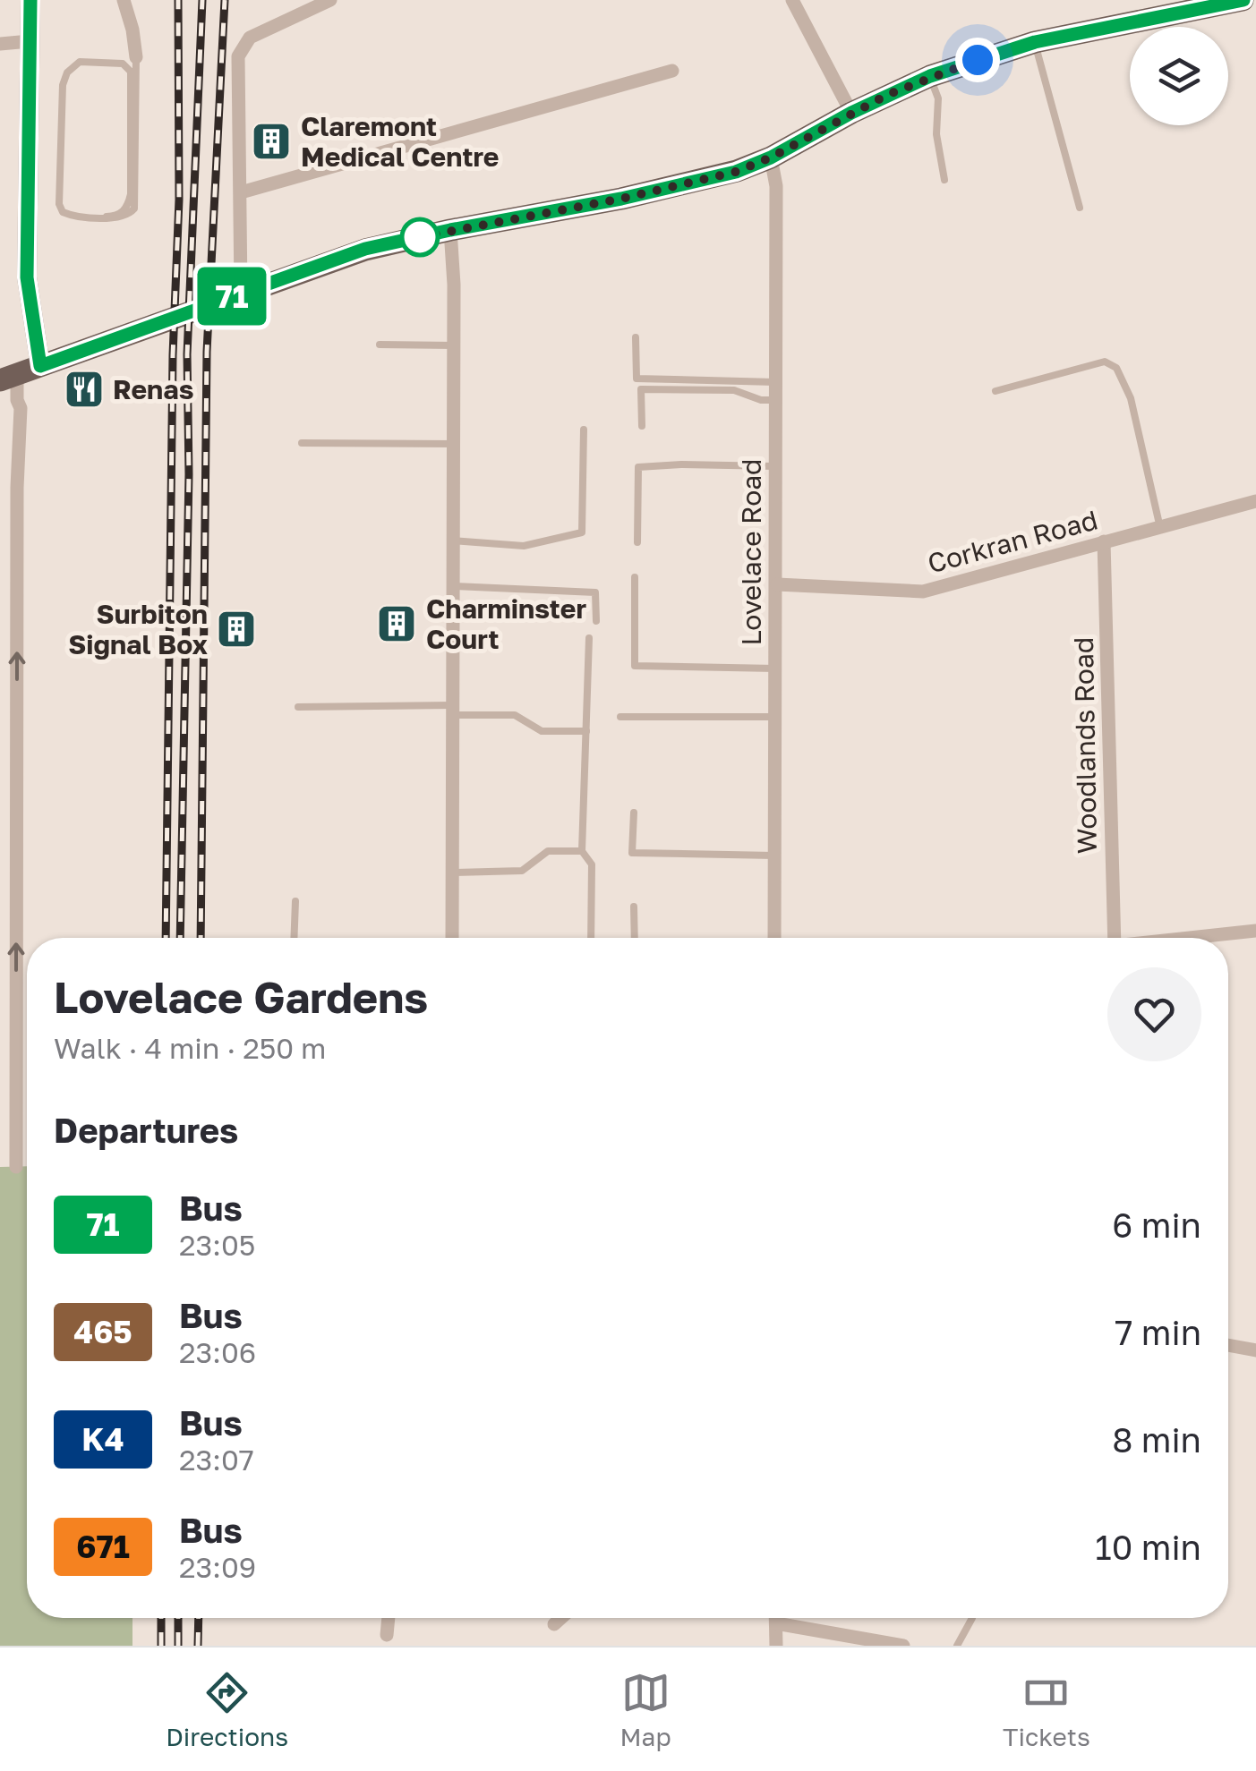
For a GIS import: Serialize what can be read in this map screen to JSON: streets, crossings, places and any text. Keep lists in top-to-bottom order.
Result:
{
  "streets": {
    "street": ["Corkran Road", "Lovelace Road", "Woodlands Road"]
  },
  "crossings": [
    ["Corkran Road", "Lovelace Road"],
    ["Corkran Road", "Woodlands Road"]
  ],
  "places": {
    "building": ["Claremont Medical Centre", "Charminster Court", "Surbiton Signal Box"],
    "restaurant": ["Renas"]
  },
  "lines": ["bus line 71"],
  "page": {
    "on_map": "71",
    "heading": [
      ["Lovelace Gardens", "Walk · 4 min · 250 m"],
      "Departures"
    ],
    "list": [
      {
        "mark": "71",
        "name": "Bus",
        "note": "23:05",
        "value": "6 min"
      },
      {
        "mark": "465",
        "name": "Bus",
        "note": "23:06",
        "value": "7 min"
      },
      {
        "mark": "K4",
        "name": "Bus",
        "note": "23:07",
        "value": "8 min"
      },
      {
        "mark": "671",
        "name": "Bus",
        "note": "23:09",
        "value": "10 min"
      }
    ],
    "tabs": ["Directions", "Map", "Tickets"]
  }
}
